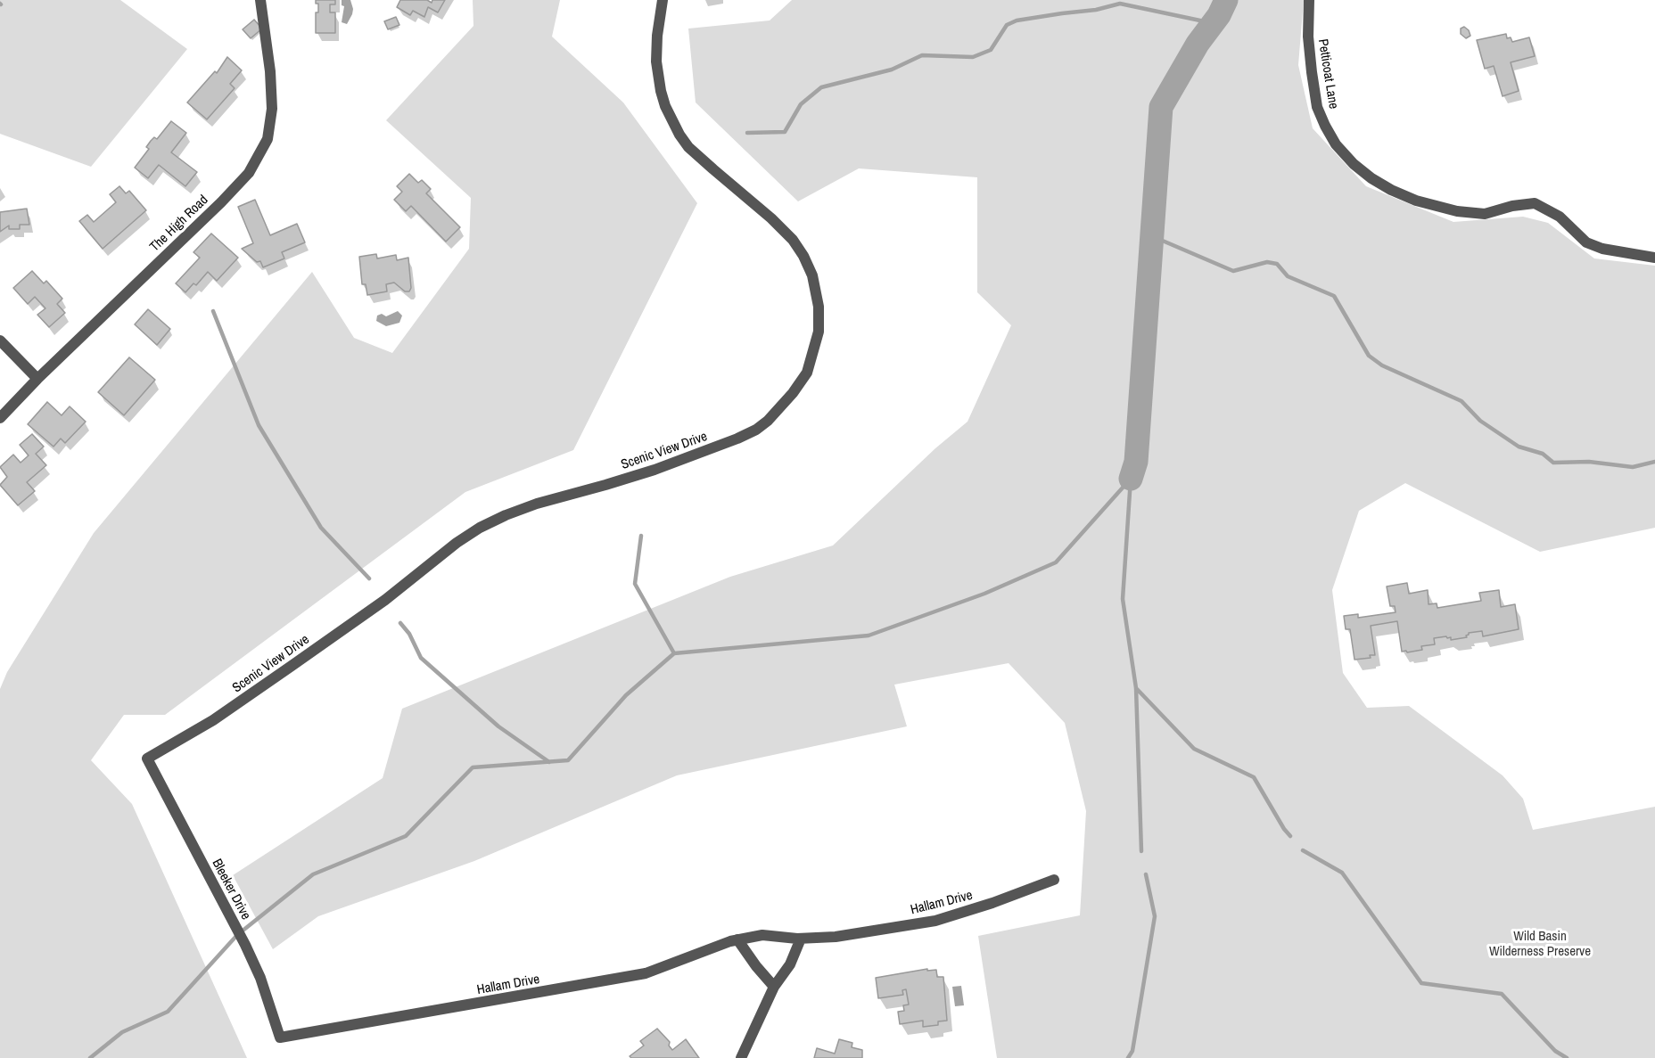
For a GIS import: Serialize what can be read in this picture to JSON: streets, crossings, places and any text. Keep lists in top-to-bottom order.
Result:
{
  "streets": {
    "street": [
      "Petticoat Lane",
      "The High Road",
      "Scenic View Drive",
      "Bleeker Drive",
      "Hallam Drive"
    ]
  },
  "crossings": [
    ["Scenic View Drive", "Bleeker Drive"],
    ["Bleeker Drive", "Hallam Drive"]
  ],
  "parks": ["Wild Basin Wilderness Preserve"]
}
